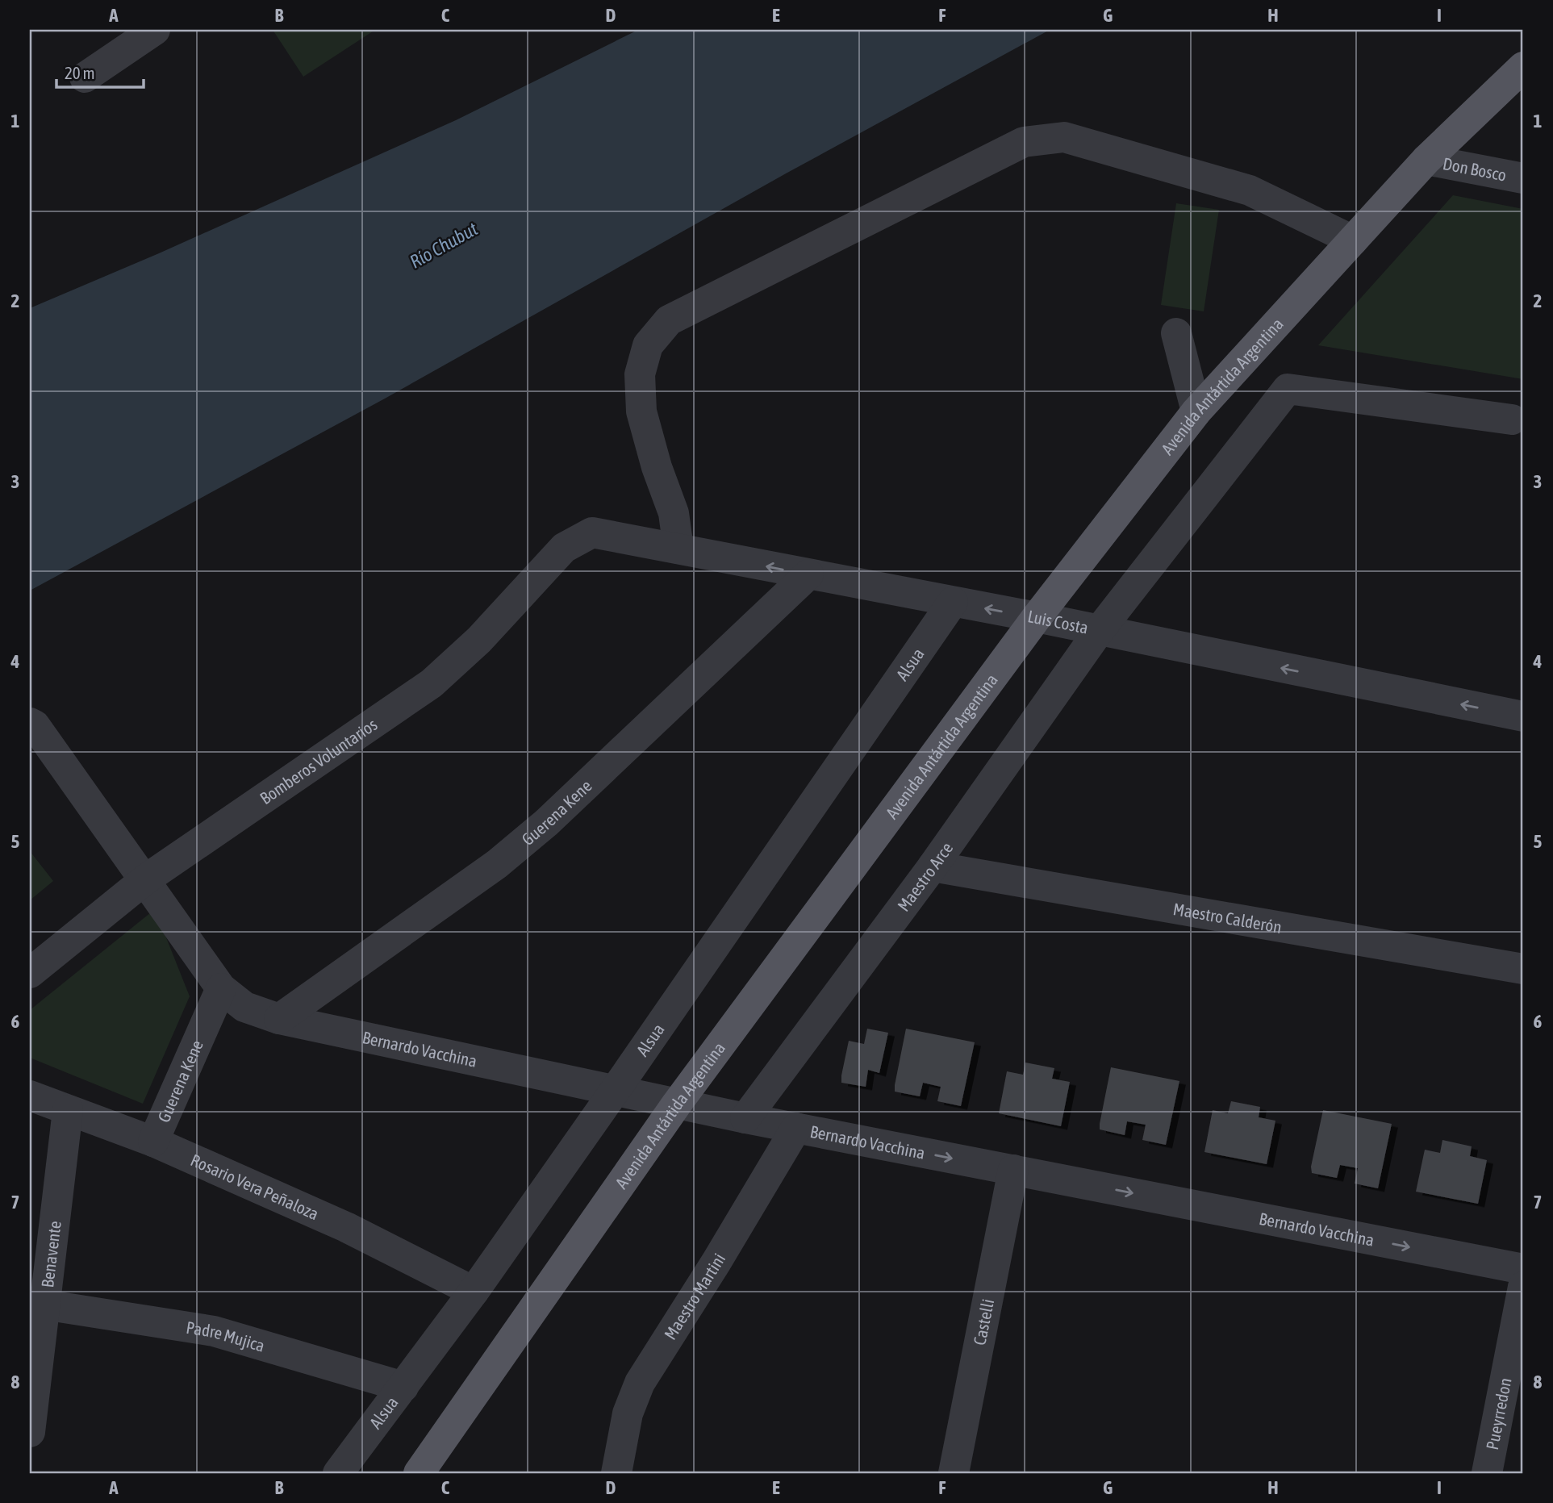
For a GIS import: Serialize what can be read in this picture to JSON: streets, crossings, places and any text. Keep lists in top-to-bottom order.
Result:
{
  "streets": {
    "main road": ["Avenida Antártida Argentina"],
    "street": [
      "Don Bosco",
      "Luis Costa",
      "Alsua",
      "Bomberos Voluntarios",
      "Guerena Kene",
      "Maestro Arce",
      "Maestro Calderón",
      "Bernardo Vacchina",
      "Rosario Vera Peñaloza",
      "Benavente",
      "Maestro Martini",
      "Castelli",
      "Padre Mujica",
      "Pueyrredon"
    ]
  },
  "crossings": [
    ["Don Bosco", "Avenida Antártida Argentina"],
    ["Avenida Antártida Argentina", "Luis Costa"],
    ["Avenida Antártida Argentina", "Bernardo Vacchina"],
    ["Luis Costa", "Alsua"],
    ["Luis Costa", "Bomberos Voluntarios"],
    ["Luis Costa", "Guerena Kene"],
    ["Luis Costa", "Maestro Arce"],
    ["Alsua", "Bernardo Vacchina"],
    ["Alsua", "Rosario Vera Peñaloza"],
    ["Alsua", "Padre Mujica"],
    ["Bomberos Voluntarios", "Bernardo Vacchina"],
    ["Guerena Kene", "Bernardo Vacchina"],
    ["Guerena Kene", "Rosario Vera Peñaloza"],
    ["Maestro Arce", "Maestro Calderón"],
    ["Maestro Arce", "Bernardo Vacchina"],
    ["Bernardo Vacchina", "Maestro Martini"],
    ["Bernardo Vacchina", "Castelli"],
    ["Rosario Vera Peñaloza", "Benavente"],
    ["Benavente", "Padre Mujica"]
  ],
  "one_way": ["Luis Costa", "Bernardo Vacchina"],
  "water": ["Río Chubut"],
  "scale_bar": "20 m",
  "grid": {
    "columns": [
      "A",
      "B",
      "C",
      "D",
      "E",
      "F",
      "G",
      "H",
      "I"
    ],
    "rows": [
      "1",
      "2",
      "3",
      "4",
      "5",
      "6",
      "7",
      "8"
    ]
  }
}
